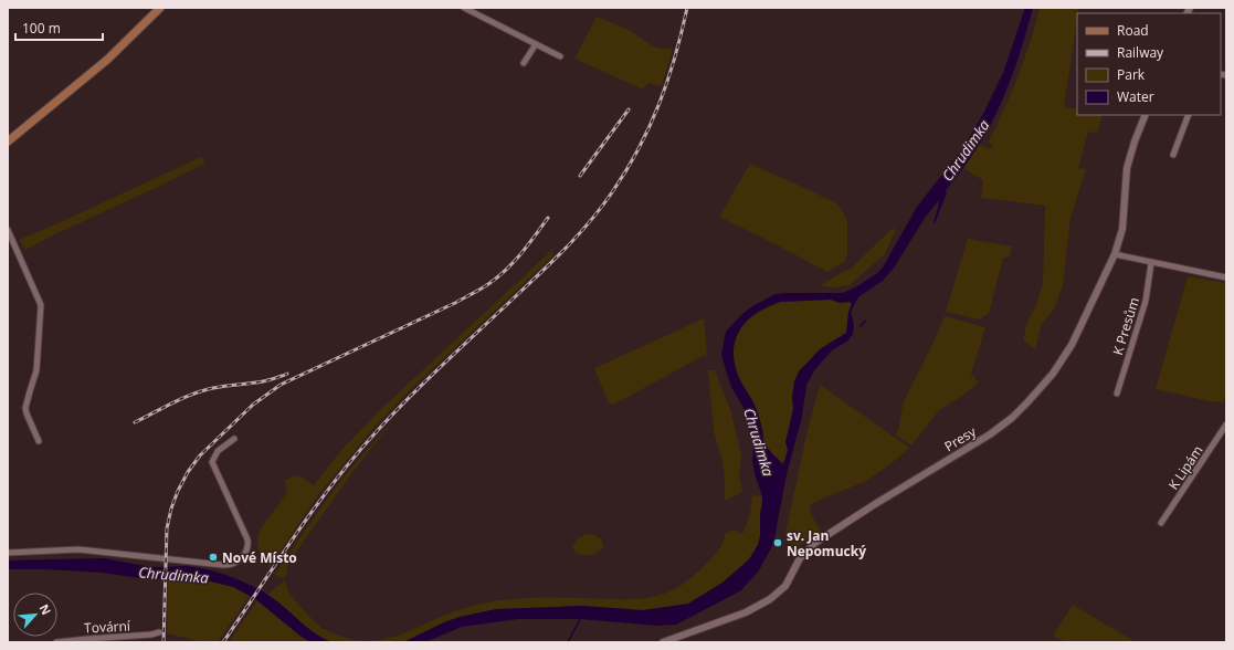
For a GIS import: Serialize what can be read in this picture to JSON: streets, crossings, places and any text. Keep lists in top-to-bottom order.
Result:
{
  "streets": {
    "street": [
      "K Presům",
      "Presy",
      "K Lipám",
      "Tovární"
    ]
  },
  "water": ["Chrudimka"],
  "places": ["sv. Jan Nepomucký", "Nové Místo"],
  "legend": [
    "Road",
    "Railway",
    "Park",
    "Water"
  ],
  "scale_bar": "100 m",
  "north": "top right"
}
